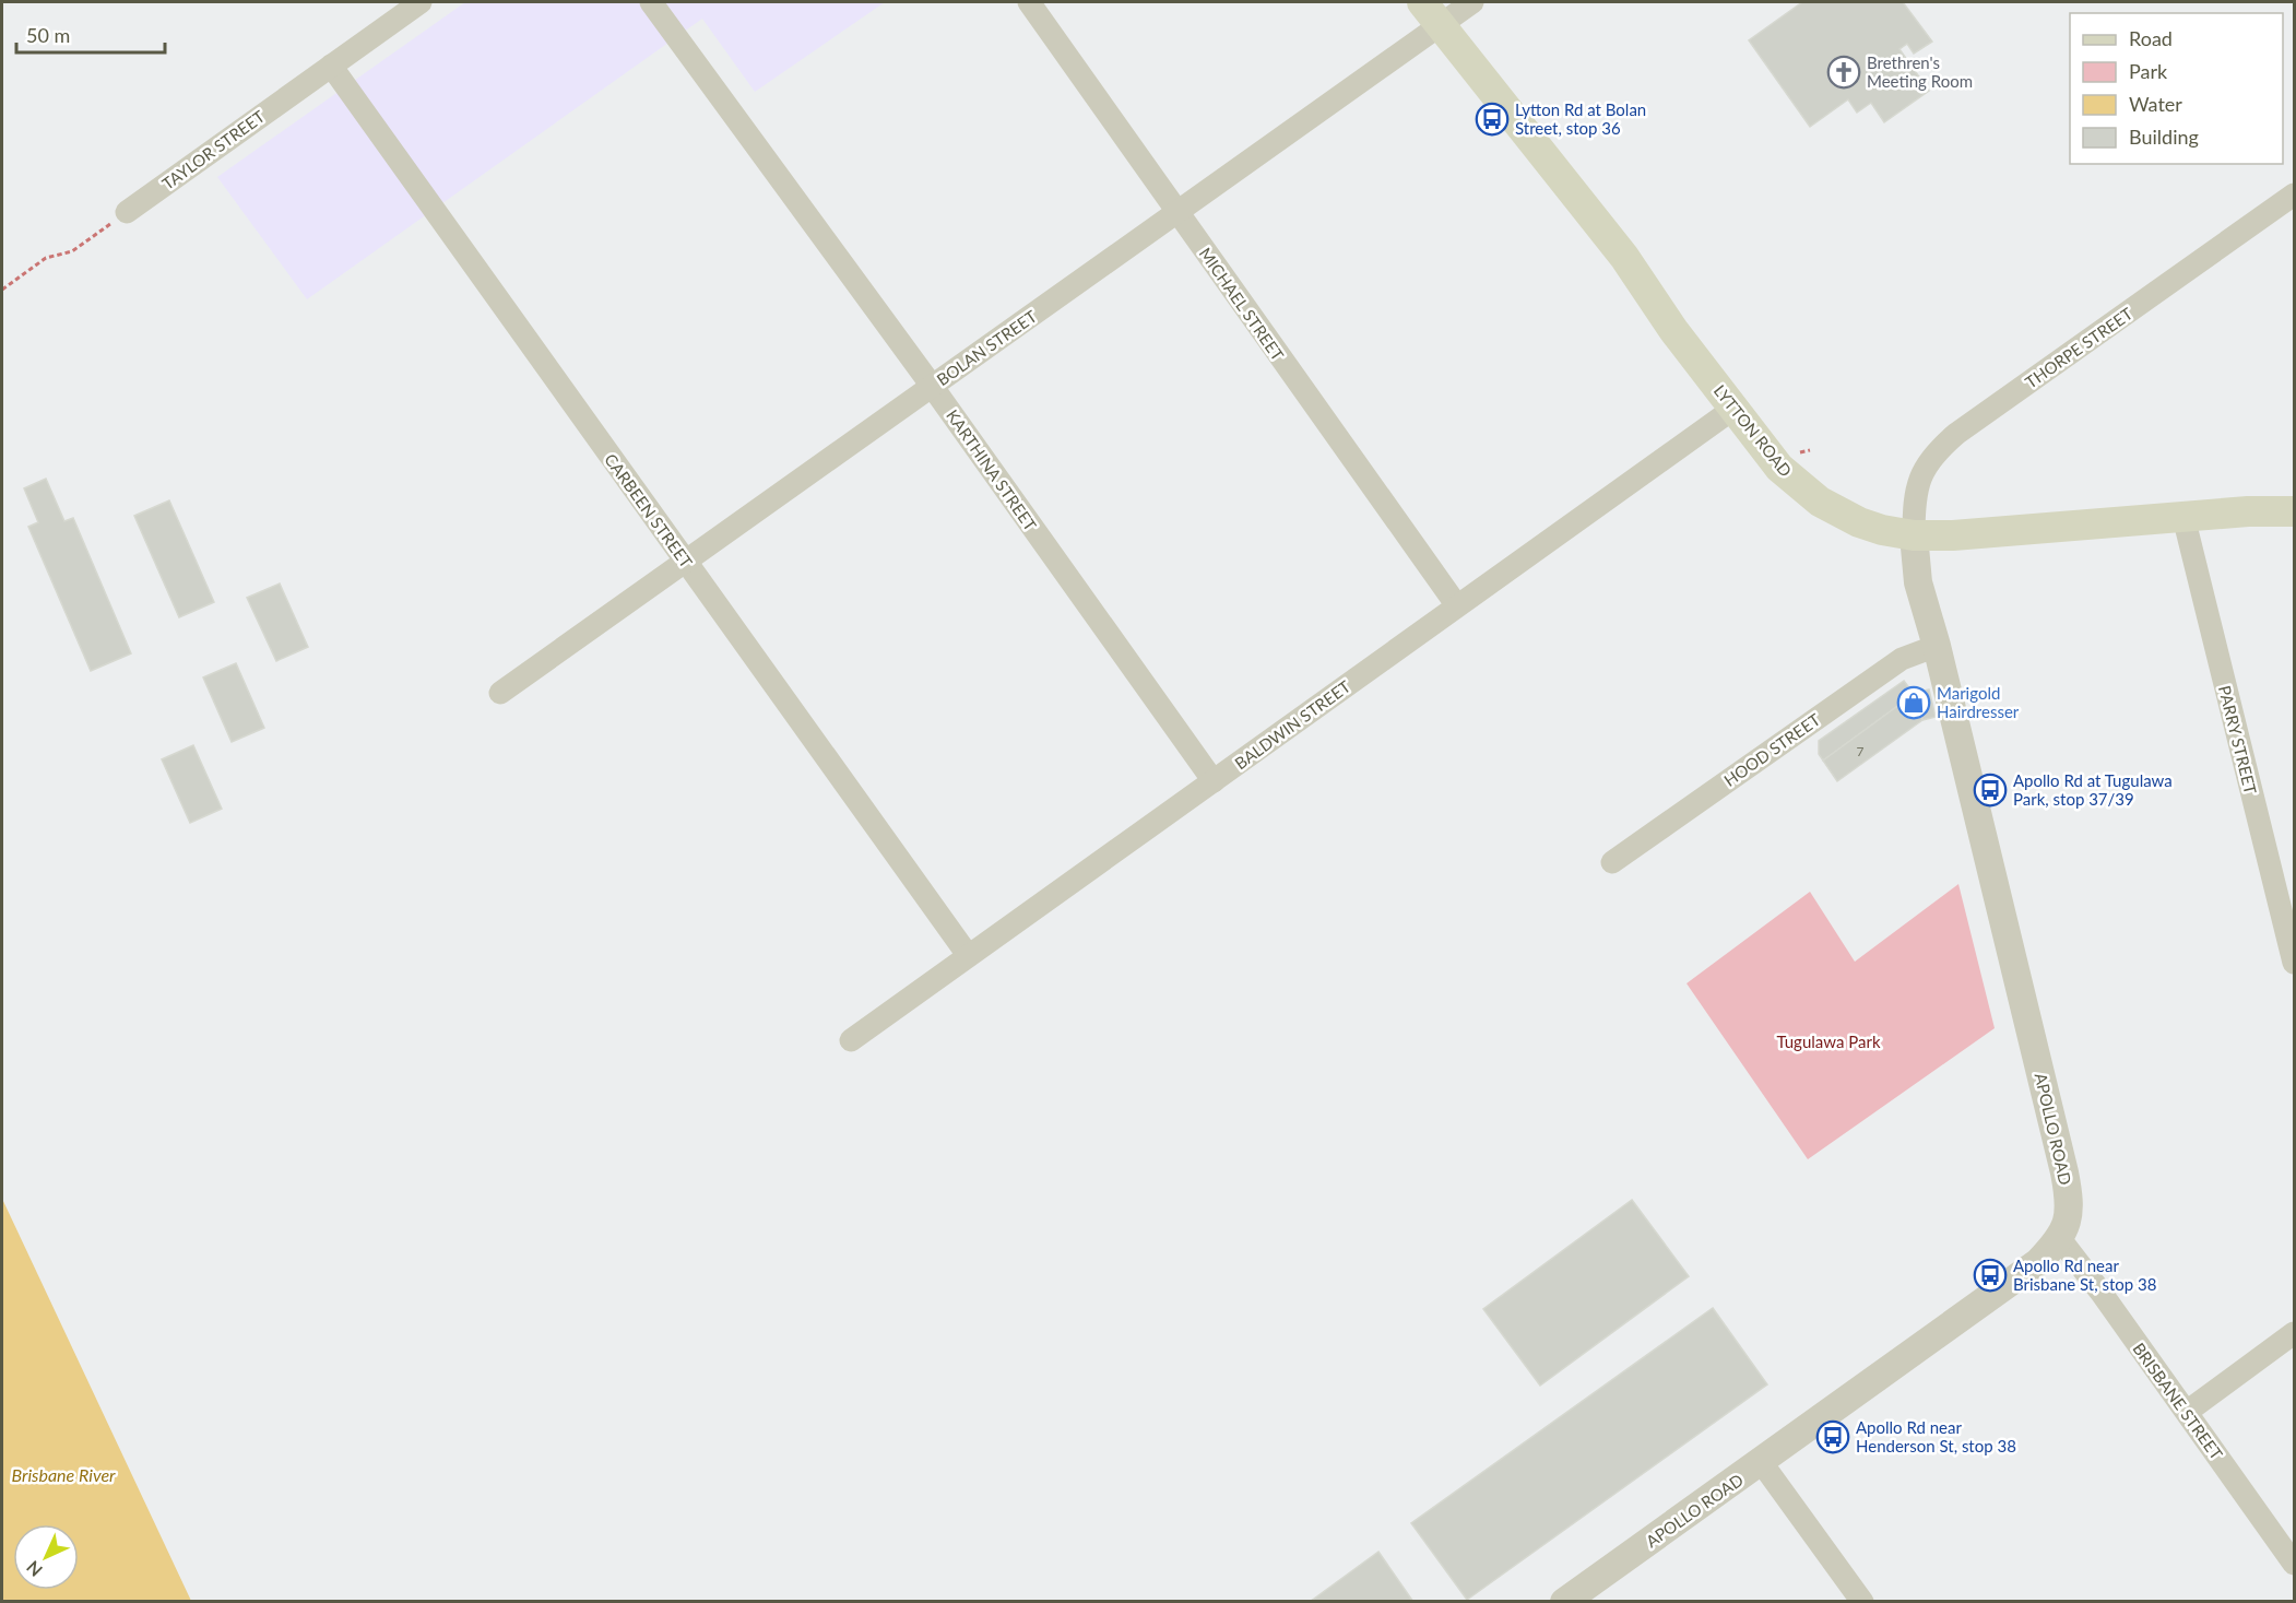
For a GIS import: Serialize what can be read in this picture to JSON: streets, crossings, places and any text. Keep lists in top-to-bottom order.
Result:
{
  "streets": {
    "main road": ["LYTTON ROAD"],
    "street": [
      "TAYLOR STREET",
      "MICHAEL STREET",
      "BOLAN STREET",
      "THORPE STREET",
      "KARTHINA STREET",
      "CARBEEN STREET",
      "BALDWIN STREET",
      "PARRY STREET",
      "HOOD STREET",
      "APOLLO ROAD",
      "BRISBANE STREET"
    ]
  },
  "crossings": [
    ["TAYLOR STREET", "CARBEEN STREET"],
    ["MICHAEL STREET", "BOLAN STREET"],
    ["MICHAEL STREET", "BALDWIN STREET"],
    ["BOLAN STREET", "LYTTON ROAD"],
    ["BOLAN STREET", "KARTHINA STREET"],
    ["BOLAN STREET", "CARBEEN STREET"],
    ["THORPE STREET", "LYTTON ROAD"],
    ["THORPE STREET", "APOLLO ROAD"],
    ["LYTTON ROAD", "BALDWIN STREET"],
    ["LYTTON ROAD", "PARRY STREET"],
    ["LYTTON ROAD", "APOLLO ROAD"],
    ["KARTHINA STREET", "BALDWIN STREET"],
    ["CARBEEN STREET", "BALDWIN STREET"],
    ["HOOD STREET", "APOLLO ROAD"],
    ["APOLLO ROAD", "BRISBANE STREET"]
  ],
  "water": ["Brisbane River"],
  "parks": ["Tugulawa Park"],
  "places": {
    "church": ["Brethren's Meeting Room"],
    "bus stop": [
      "Lytton Rd at Bolan Street, stop 36",
      "Apollo Rd at Tugulawa Park, stop 37/39",
      "Apollo Rd near Brisbane St, stop 38",
      "Apollo Rd near Henderson St, stop 38"
    ],
    "shop": ["Marigold Hairdresser"]
  },
  "house_numbers": ["7"],
  "legend": [
    "Road",
    "Park",
    "Water",
    "Building"
  ],
  "scale_bar": "50 m",
  "north": "bottom left"
}
